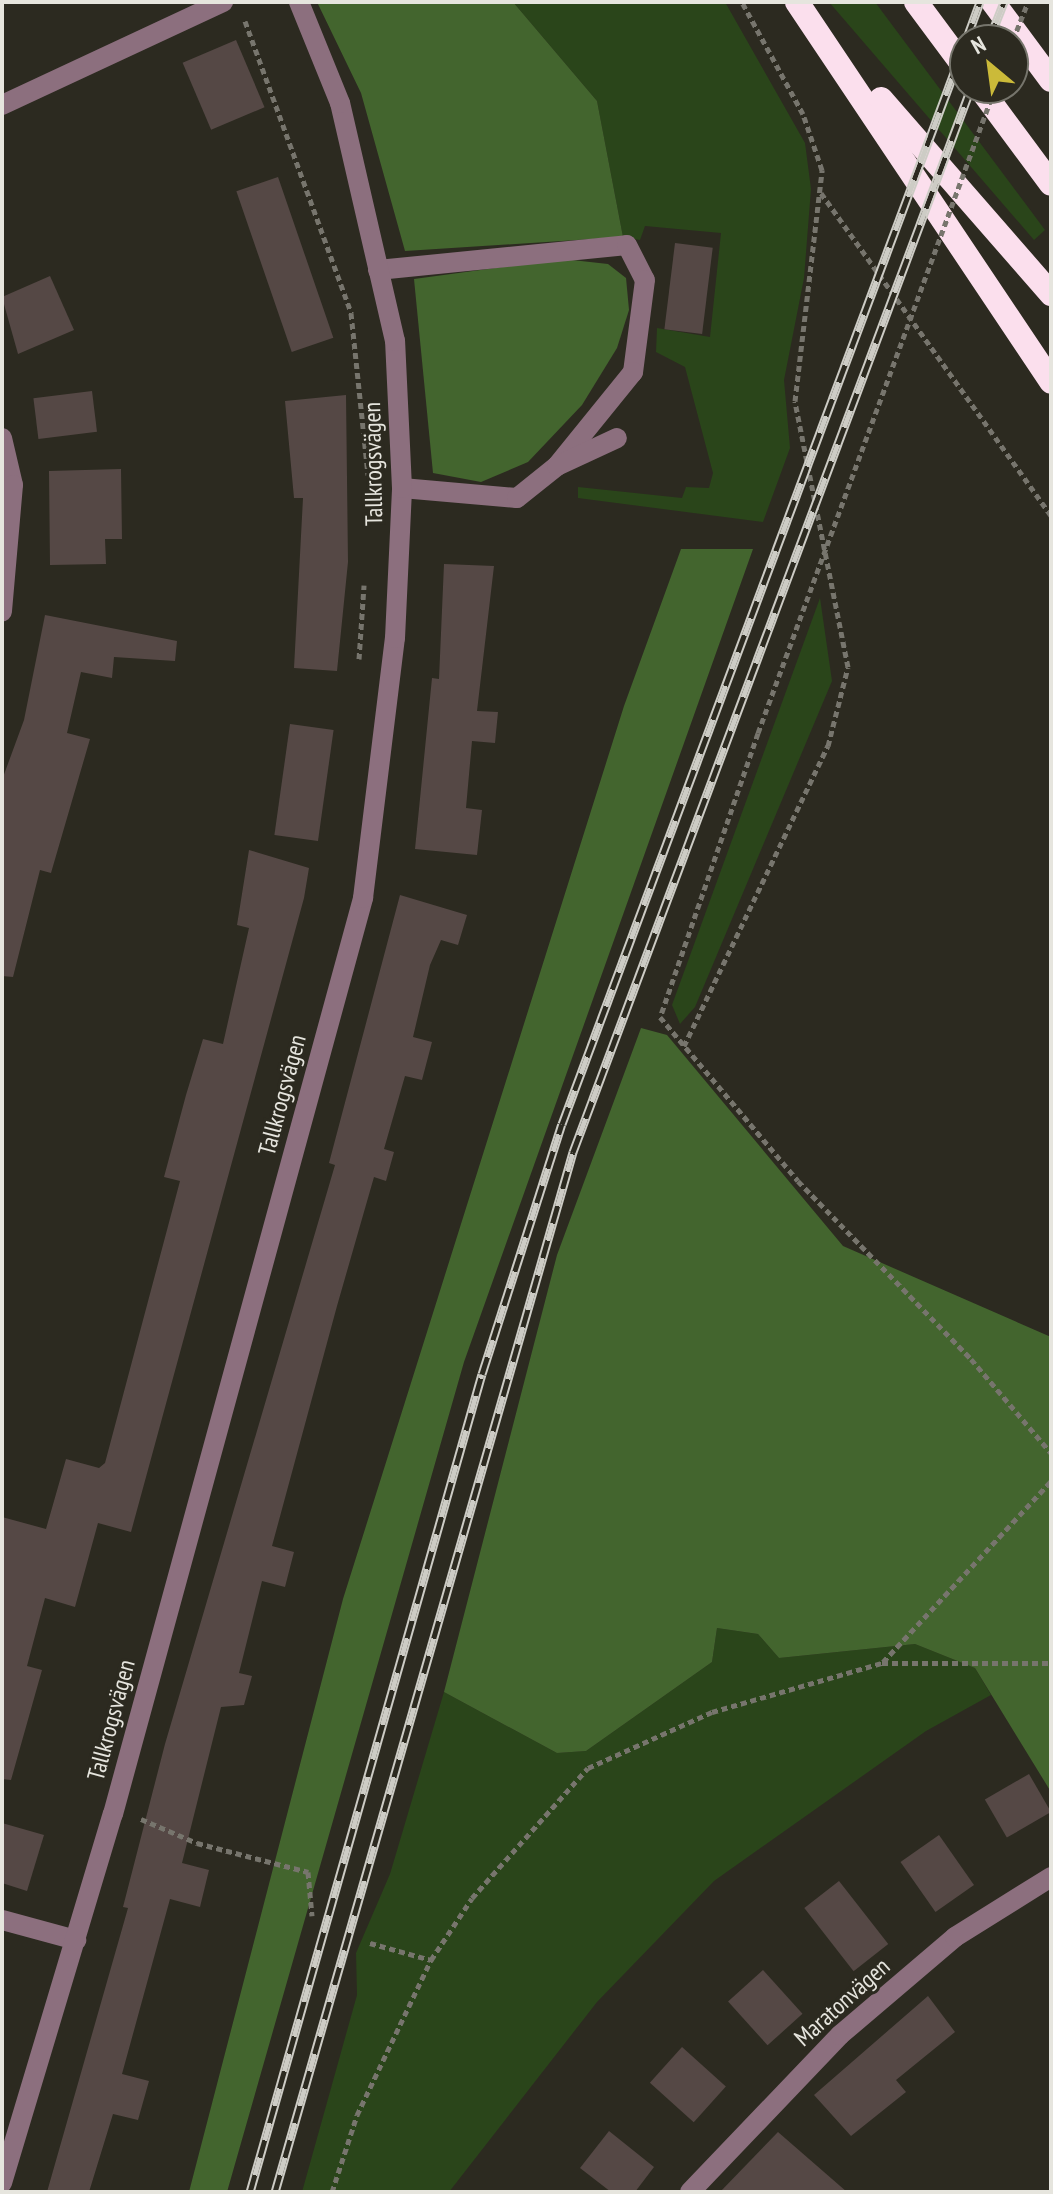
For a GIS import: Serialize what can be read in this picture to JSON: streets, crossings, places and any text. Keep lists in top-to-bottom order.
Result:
{
  "streets": {
    "street": ["Tallkrogsvägen", "Maratonvägen"]
  },
  "north": "top left"
}
